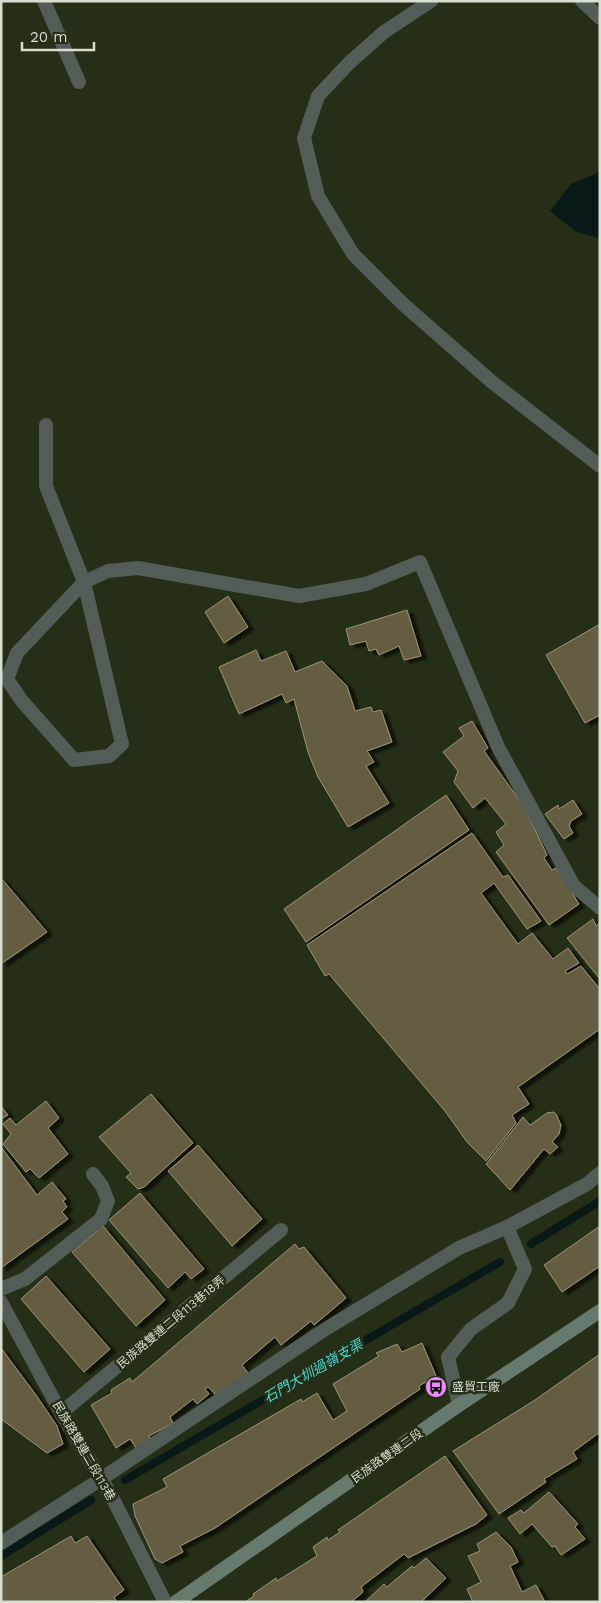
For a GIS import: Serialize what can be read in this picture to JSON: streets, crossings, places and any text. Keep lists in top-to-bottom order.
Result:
{
  "streets": {
    "main road": ["民族路雙連二段"],
    "lane": ["民族路雙連二段113巷18弄", "民族路雙連二段113巷"]
  },
  "crossings": [
    ["民族路雙連二段113巷18弄", "民族路雙連二段113巷"]
  ],
  "water": ["石門大圳過嶺支渠"],
  "places": {
    "bus stop": ["盛貿工廠"]
  },
  "scale_bar": "20 m"
}
